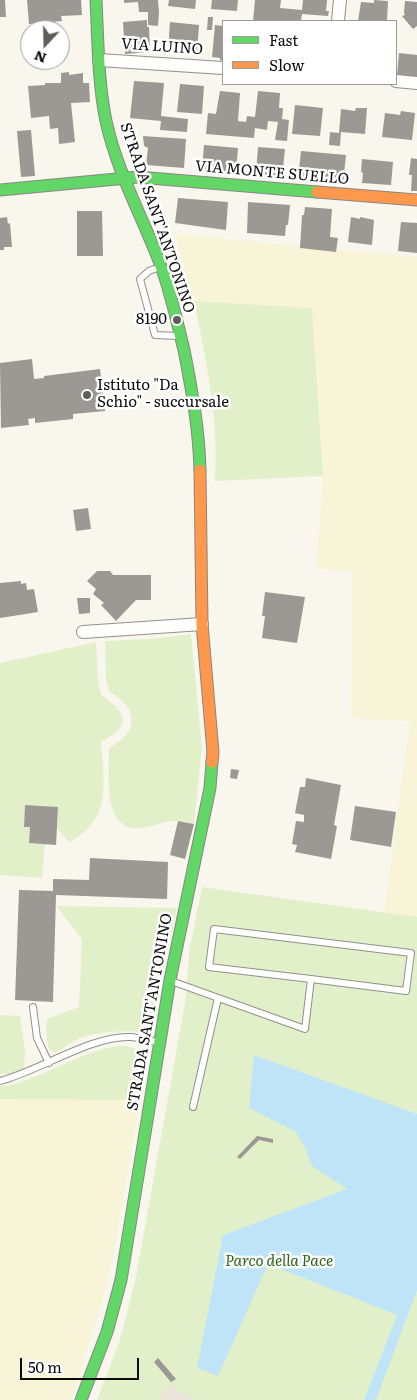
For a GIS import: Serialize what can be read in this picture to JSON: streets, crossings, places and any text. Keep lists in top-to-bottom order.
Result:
{
  "streets": {
    "main road": ["VIA MONTE SUELLO", "STRADA SANT'ANTONINO"],
    "street": ["VIA LUINO"]
  },
  "crossings": [
    ["VIA LUINO", "STRADA SANT'ANTONINO"],
    ["VIA MONTE SUELLO", "STRADA SANT'ANTONINO"]
  ],
  "parks": ["Parco della Pace"],
  "places": ["8190", "Istituto \"Da Schio\" - succursale"],
  "legend": ["Fast", "Slow"],
  "scale_bar": "50 m",
  "north": "bottom"
}
